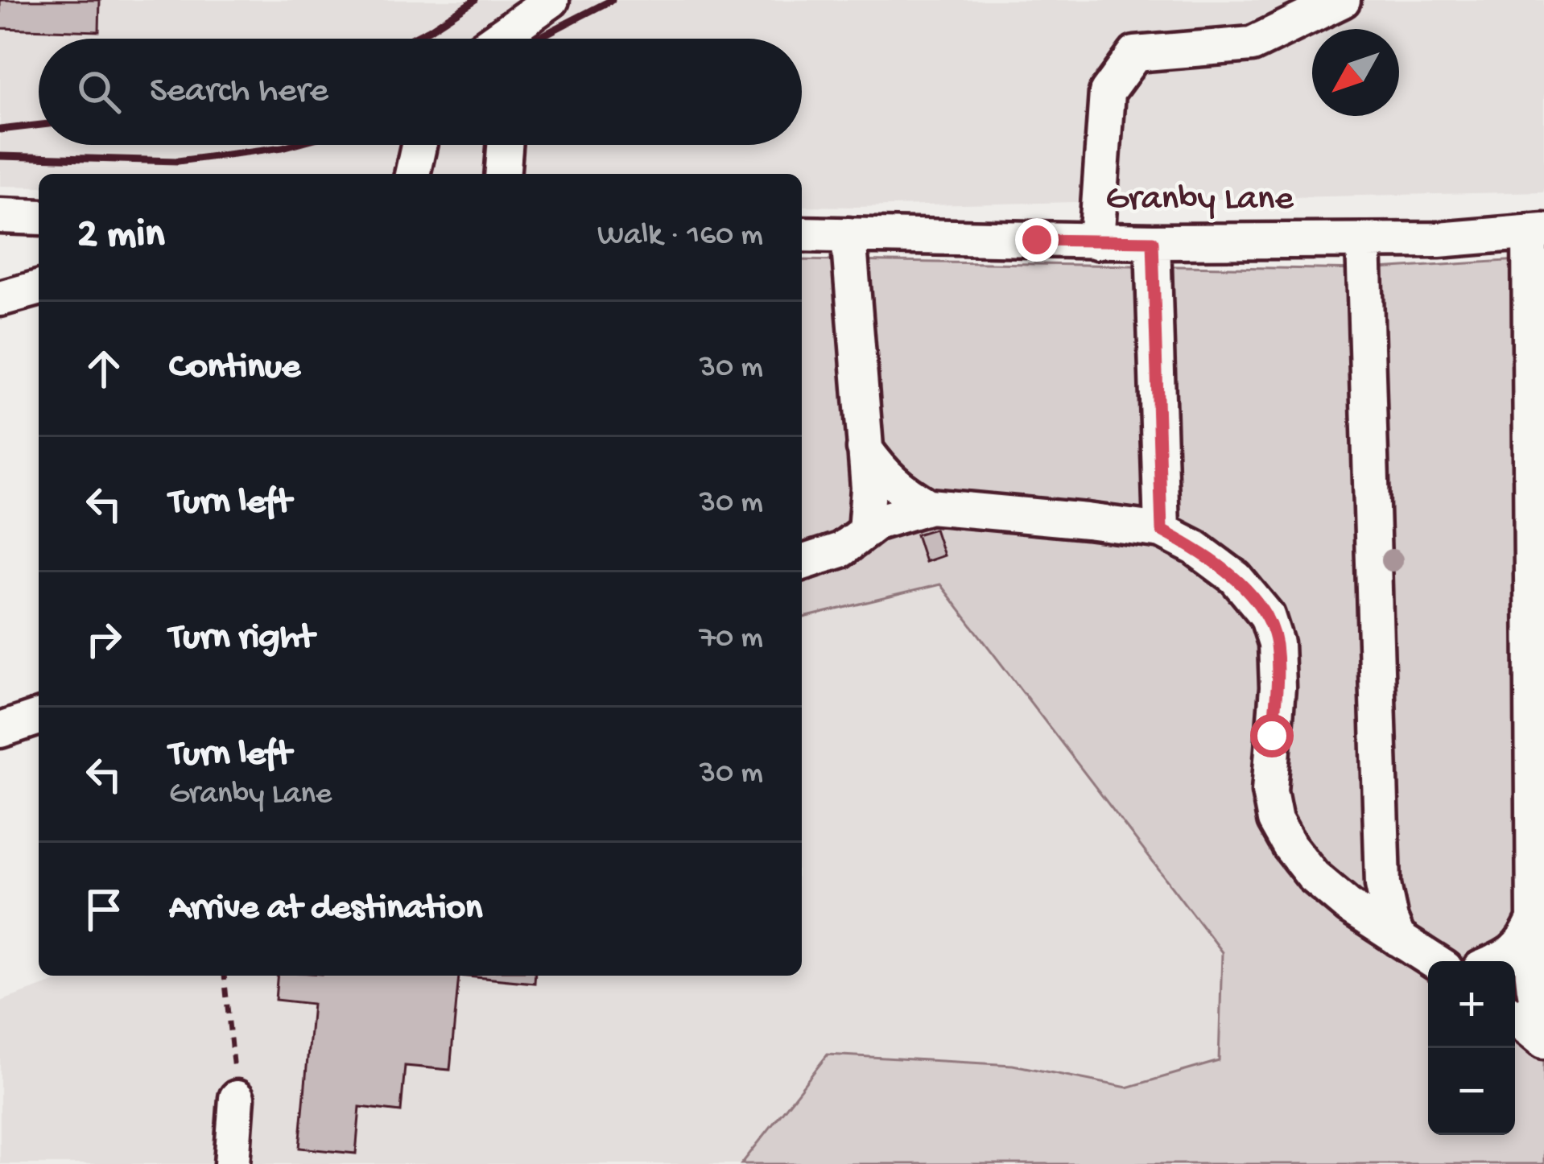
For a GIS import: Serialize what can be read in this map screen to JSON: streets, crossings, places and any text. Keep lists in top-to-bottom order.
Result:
{
  "streets": {
    "street": ["Granby Lane"]
  },
  "north": "bottom left",
  "page": {
    "search": "Search here",
    "heading": ["2 min", "Walk · 160 m"],
    "list": [
      ["Continue", "30 m"],
      ["Turn left", "30 m"],
      ["Turn right", "70 m"],
      ["Turn left", "Granby Lane", "30 m"],
      "Arrive at destination"
    ],
    "map_buttons": ["+", "−"]
  }
}
